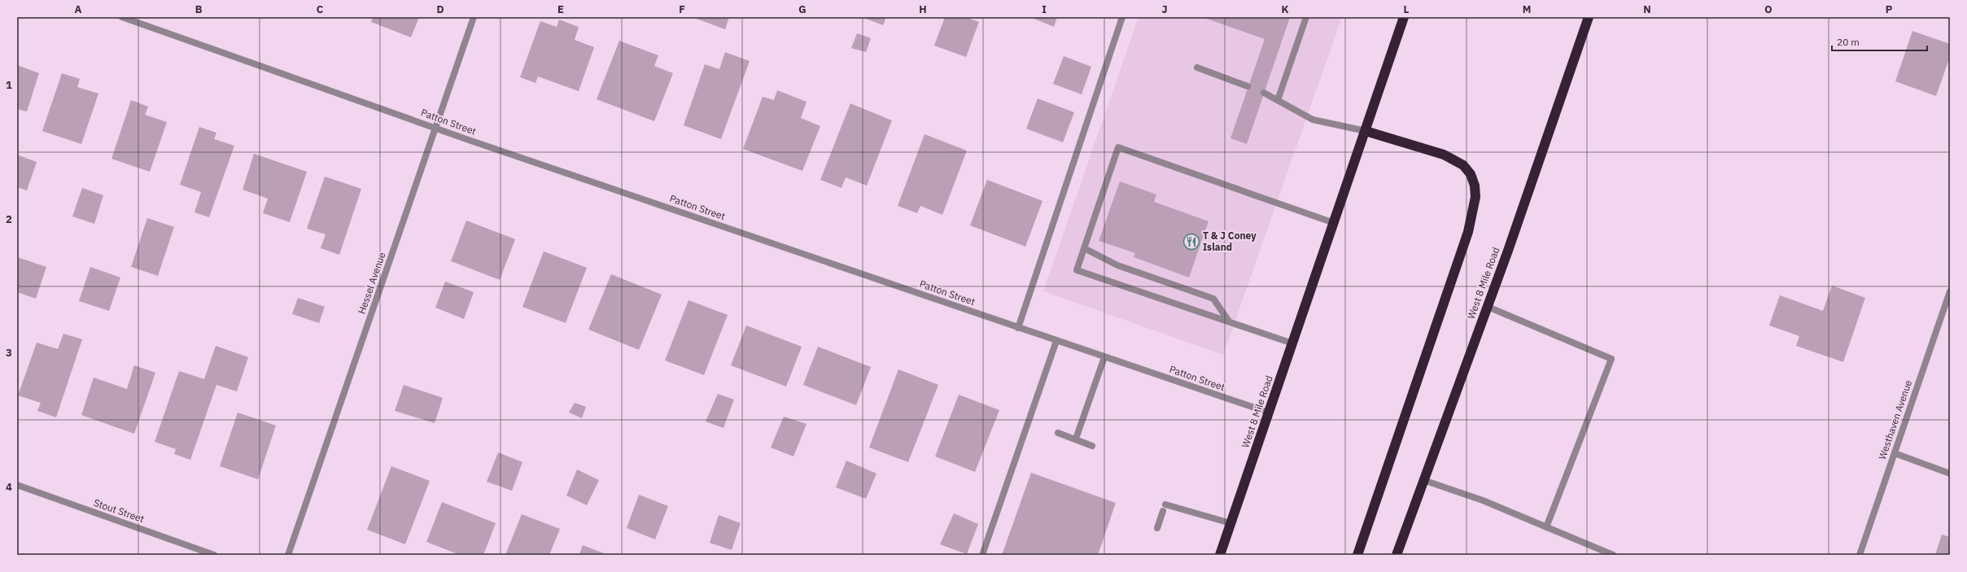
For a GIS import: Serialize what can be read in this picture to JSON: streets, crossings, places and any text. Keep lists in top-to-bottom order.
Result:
{
  "streets": {
    "highway": ["West 8 Mile Road"],
    "street": [
      "Patton Street",
      "Hessel Avenue",
      "Westhaven Avenue",
      "Stout Street"
    ]
  },
  "crossings": [
    ["Patton Street", "Hessel Avenue"],
    ["Patton Street", "West 8 Mile Road"]
  ],
  "places": {
    "restaurant": ["T & J Coney Island"]
  },
  "scale_bar": "20 m",
  "grid": {
    "columns": [
      "A",
      "B",
      "C",
      "D",
      "E",
      "F",
      "G",
      "H",
      "I",
      "J",
      "K",
      "L",
      "M",
      "N",
      "O",
      "P"
    ],
    "rows": [
      "1",
      "2",
      "3",
      "4"
    ]
  }
}
